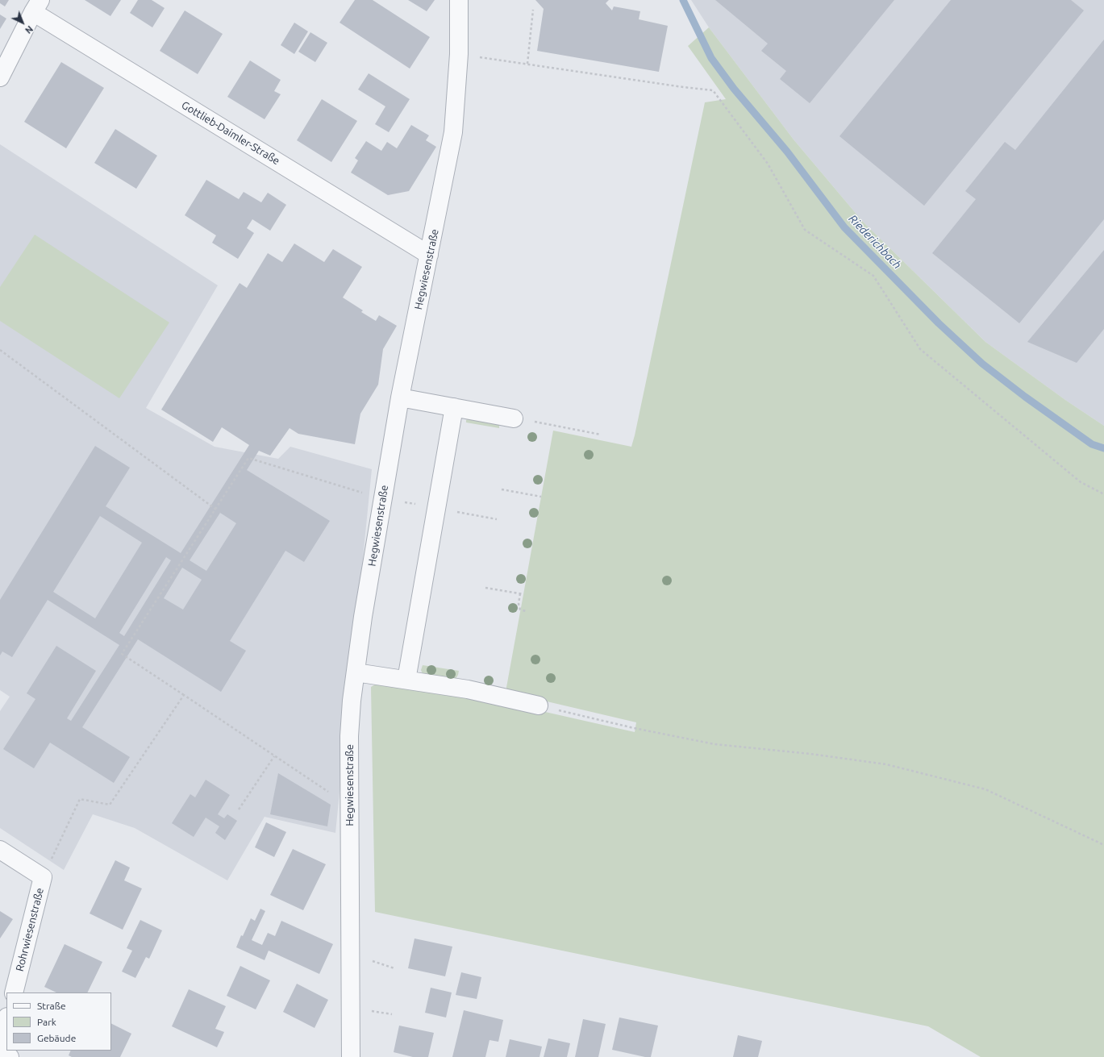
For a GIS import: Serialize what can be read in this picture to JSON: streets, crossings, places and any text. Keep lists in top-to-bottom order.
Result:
{
  "streets": {
    "street": ["Gottlieb-Daimler-Straße", "Hegwiesenstraße", "Rohrwiesenstraße"]
  },
  "crossings": [
    ["Gottlieb-Daimler-Straße", "Hegwiesenstraße"]
  ],
  "water": ["Riederichbach"],
  "legend": ["Straße", "Park", "Gebäude"],
  "north": "bottom right"
}
